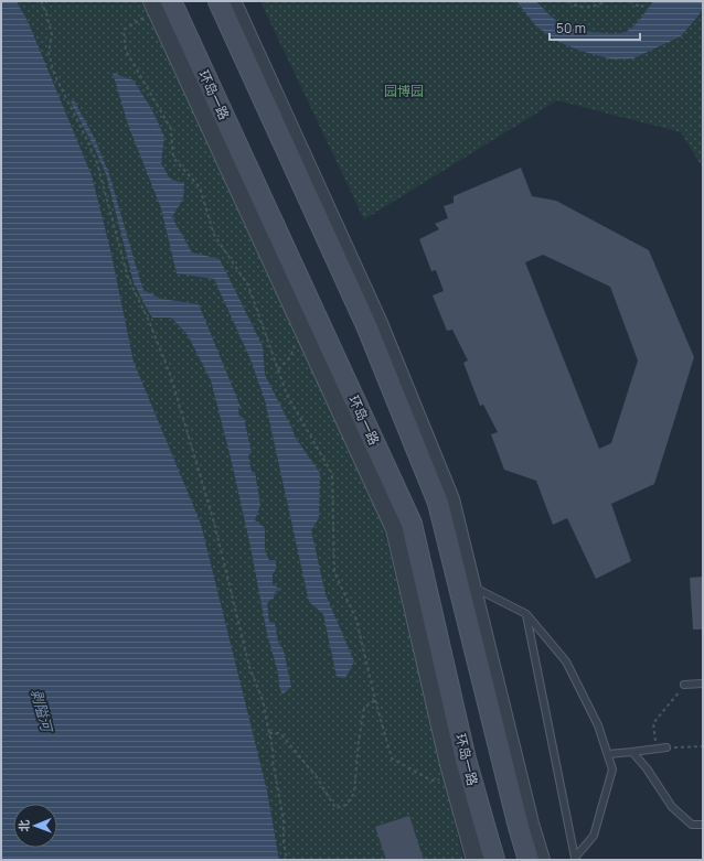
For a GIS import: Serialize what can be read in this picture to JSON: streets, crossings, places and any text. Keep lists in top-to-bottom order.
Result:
{
  "streets": {
    "main road": ["环岛一路"]
  },
  "water": ["剥隘河"],
  "parks": ["园博园"],
  "scale_bar": "50 m",
  "north": "left"
}
